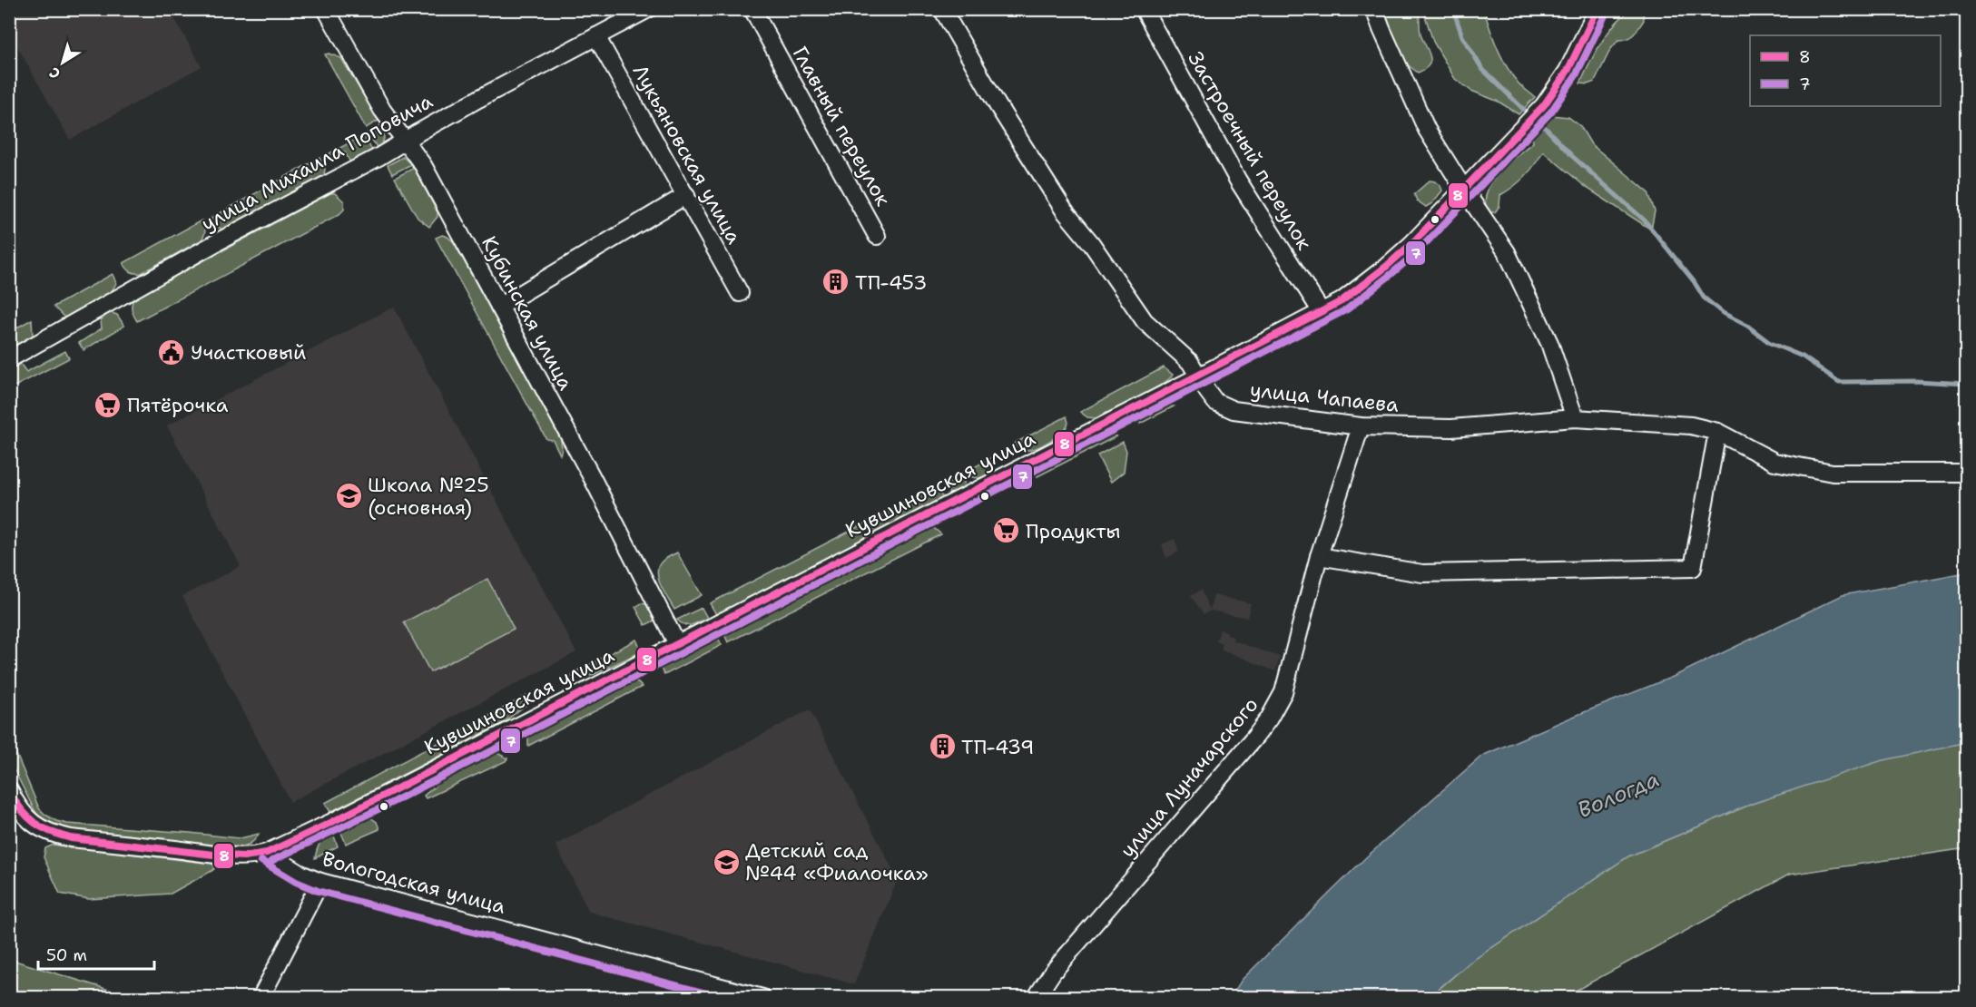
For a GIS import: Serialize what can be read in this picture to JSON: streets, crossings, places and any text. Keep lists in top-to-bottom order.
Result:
{
  "streets": {
    "street": [
      "Главный переулок",
      "Застроечный переулок",
      "Лукьяновская улица",
      "улица Михаила Поповича",
      "Кубинская улица",
      "улица Чапаева",
      "Кувшиновская улица",
      "улица Луначарского",
      "Вологодская улица"
    ]
  },
  "crossings": [
    ["Застроечный переулок", "Кувшиновская улица"],
    ["Лукьяновская улица", "улица Михаила Поповича"],
    ["улица Михаила Поповича", "Кубинская улица"],
    ["Кубинская улица", "Кувшиновская улица"],
    ["улица Чапаева", "Кувшиновская улица"],
    ["улица Чапаева", "улица Луначарского"],
    ["Кувшиновская улица", "Вологодская улица"]
  ],
  "water": ["Вологда"],
  "places": {
    "building": ["ТП-453", "ТП-439"],
    "public building": ["Участковый"],
    "supermarket": ["Пятёрочка", "Продукты"],
    "school or university": ["Школа №25 (основная)", "Детский сад №44 «Фиалочка»"]
  },
  "lines": ["transit line 8", "transit line 7"],
  "legend": ["8", "7"],
  "scale_bar": "50 m",
  "north": "bottom left"
}
